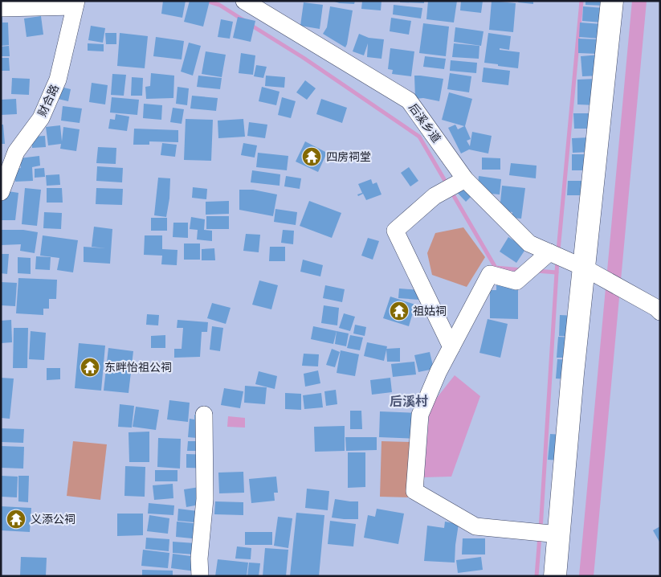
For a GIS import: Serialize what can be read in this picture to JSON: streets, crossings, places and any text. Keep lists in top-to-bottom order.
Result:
{
  "streets": {
    "street": ["财合路", "后溪乡道"]
  },
  "districts": ["后溪村"],
  "places": {
    "temple": [
      "四房祠堂",
      "祖姑祠",
      "东畔怡祖公祠",
      "义添公祠"
    ]
  }
}
